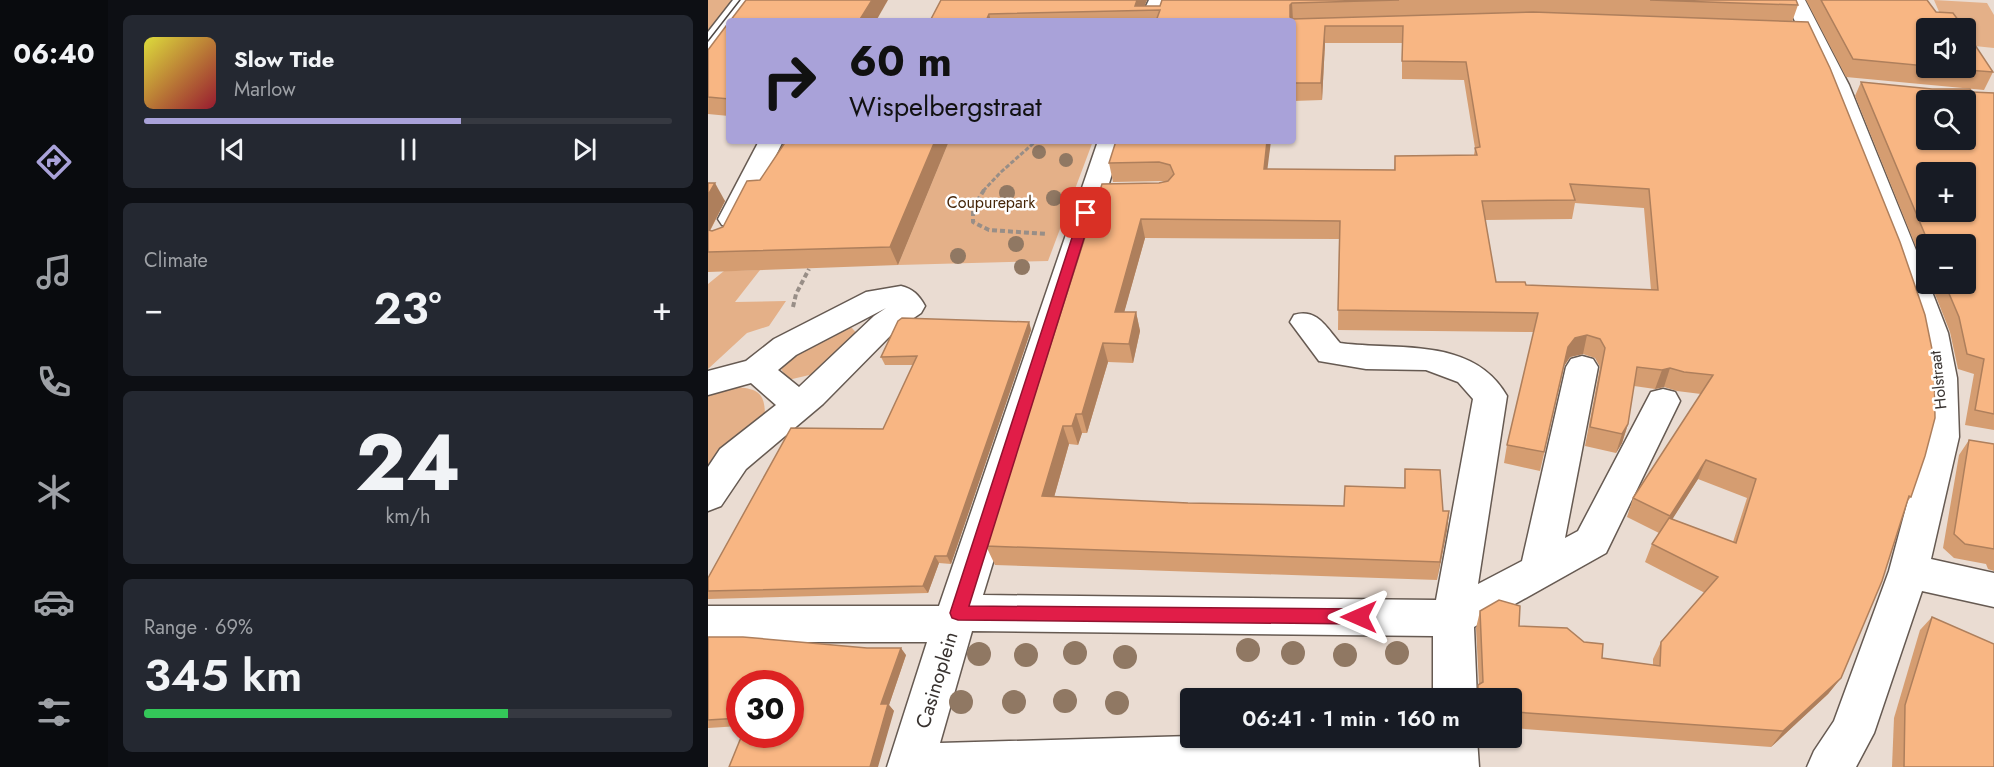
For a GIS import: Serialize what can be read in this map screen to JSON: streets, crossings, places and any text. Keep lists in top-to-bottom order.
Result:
{
  "streets": {
    "street": ["Holstraat", "Casinoplein"]
  },
  "parks": ["Coupurepark"],
  "page": {
    "tabs": "06:40",
    "map_buttons": ["+", "−"],
    "turn": ["60 m", "Wispelbergstraat"],
    "song": ["Slow Tide", "Marlow"],
    "tile": [
      "Climate",
      ["24", "km/h"],
      ["Range · 69%", "345 km"]
    ],
    "heat": ["−", "23°", "+"],
    "limit": "30",
    "trip": "06:41 · 1 min · 160 m"
  }
}
